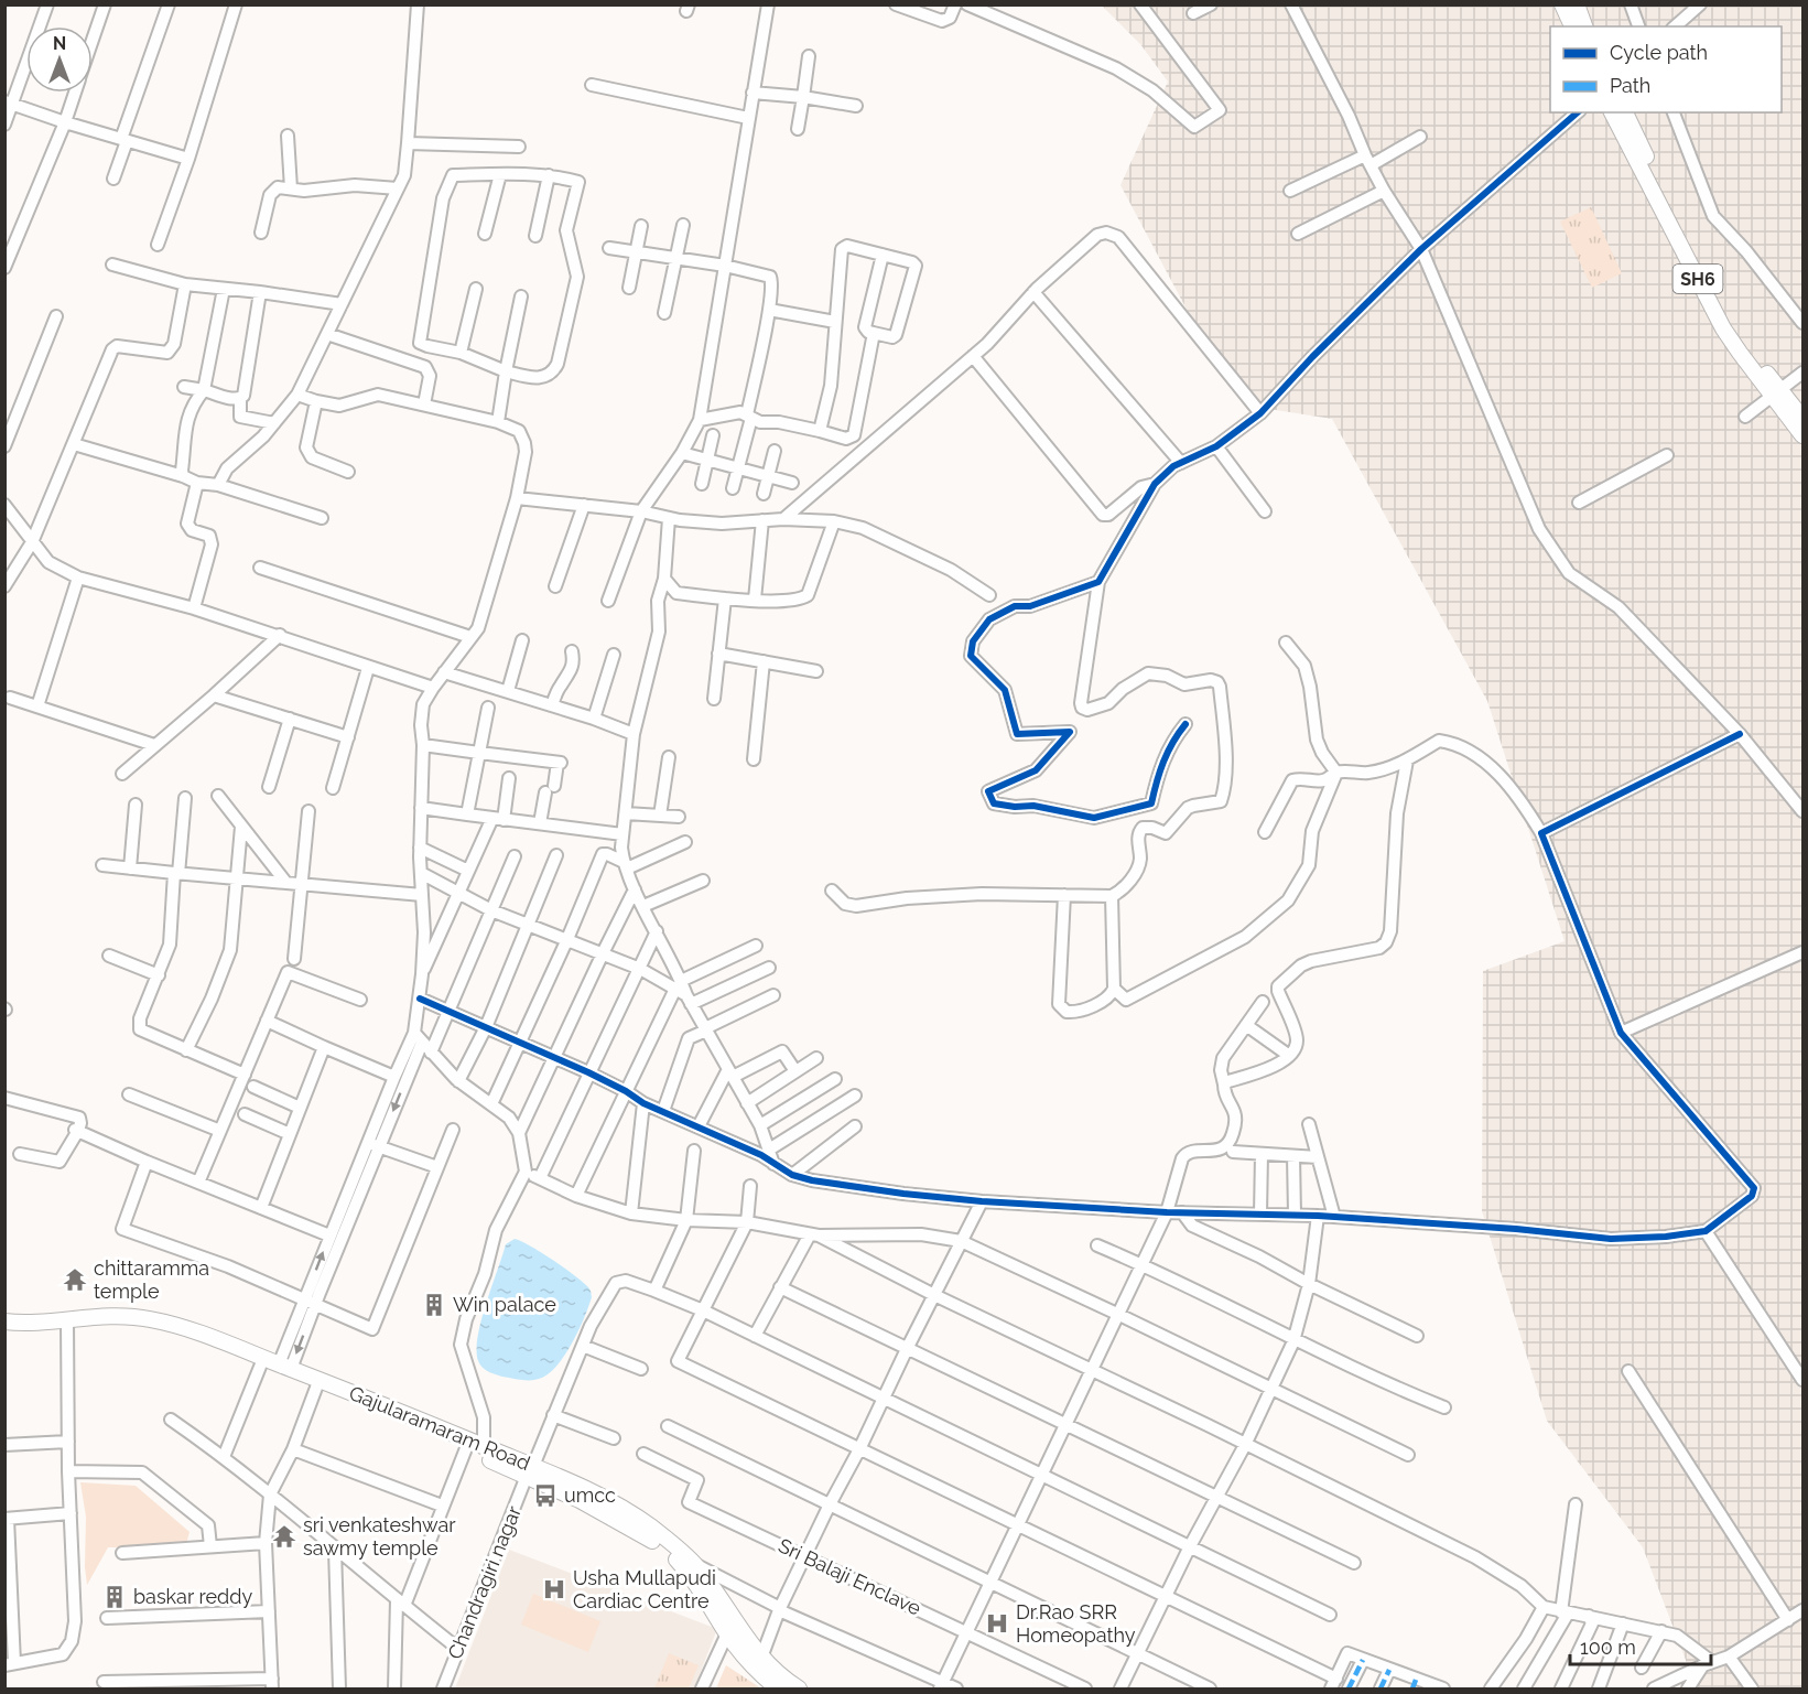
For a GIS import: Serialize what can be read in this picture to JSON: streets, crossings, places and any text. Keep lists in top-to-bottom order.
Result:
{
  "streets": {
    "main road": ["SH6", "Gajularamaram Road"],
    "street": ["Sri Balaji Enclave", "Chandragiri nagar"]
  },
  "crossings": [
    ["Gajularamaram Road", "Chandragiri nagar"]
  ],
  "places": {
    "temple": ["chittaramma temple", "sri venkateshwar sawmy temple"],
    "building": ["Win palace", "baskar reddy"],
    "bus stop": ["umcc"],
    "hospital": ["Usha Mullapudi Cardiac Centre", "Dr.Rao SRR Homeopathy"]
  },
  "legend": ["Cycle path", "Path"],
  "scale_bar": "100 m",
  "north": "top"
}
